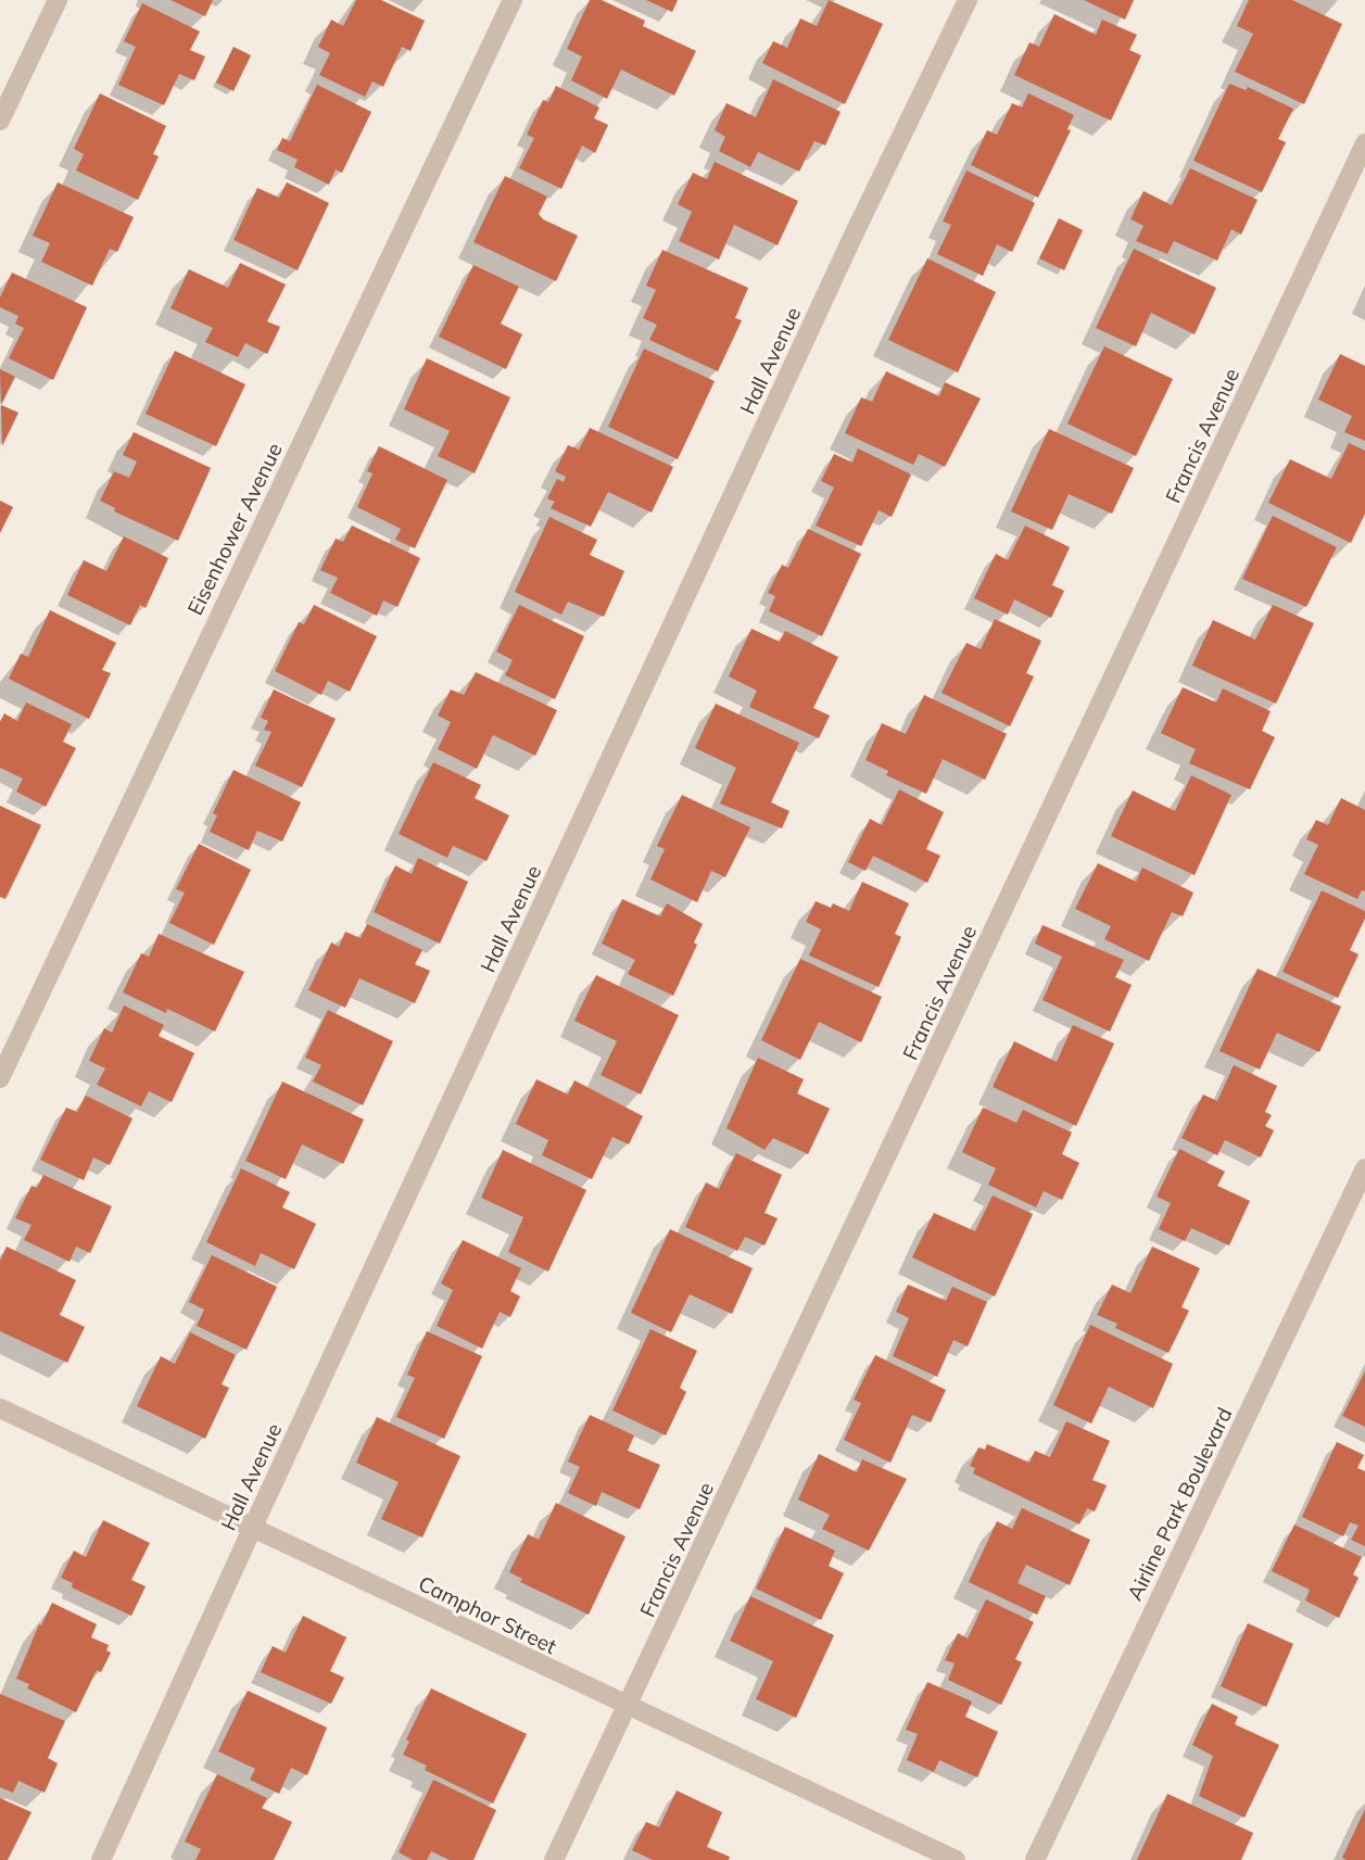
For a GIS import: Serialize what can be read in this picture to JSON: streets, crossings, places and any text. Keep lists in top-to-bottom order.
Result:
{
  "streets": {
    "street": [
      "Hall Avenue",
      "Francis Avenue",
      "Eisenhower Avenue",
      "Airline Park Boulevard",
      "Camphor Street"
    ]
  },
  "crossings": [
    ["Hall Avenue", "Camphor Street"],
    ["Francis Avenue", "Camphor Street"]
  ]
}
